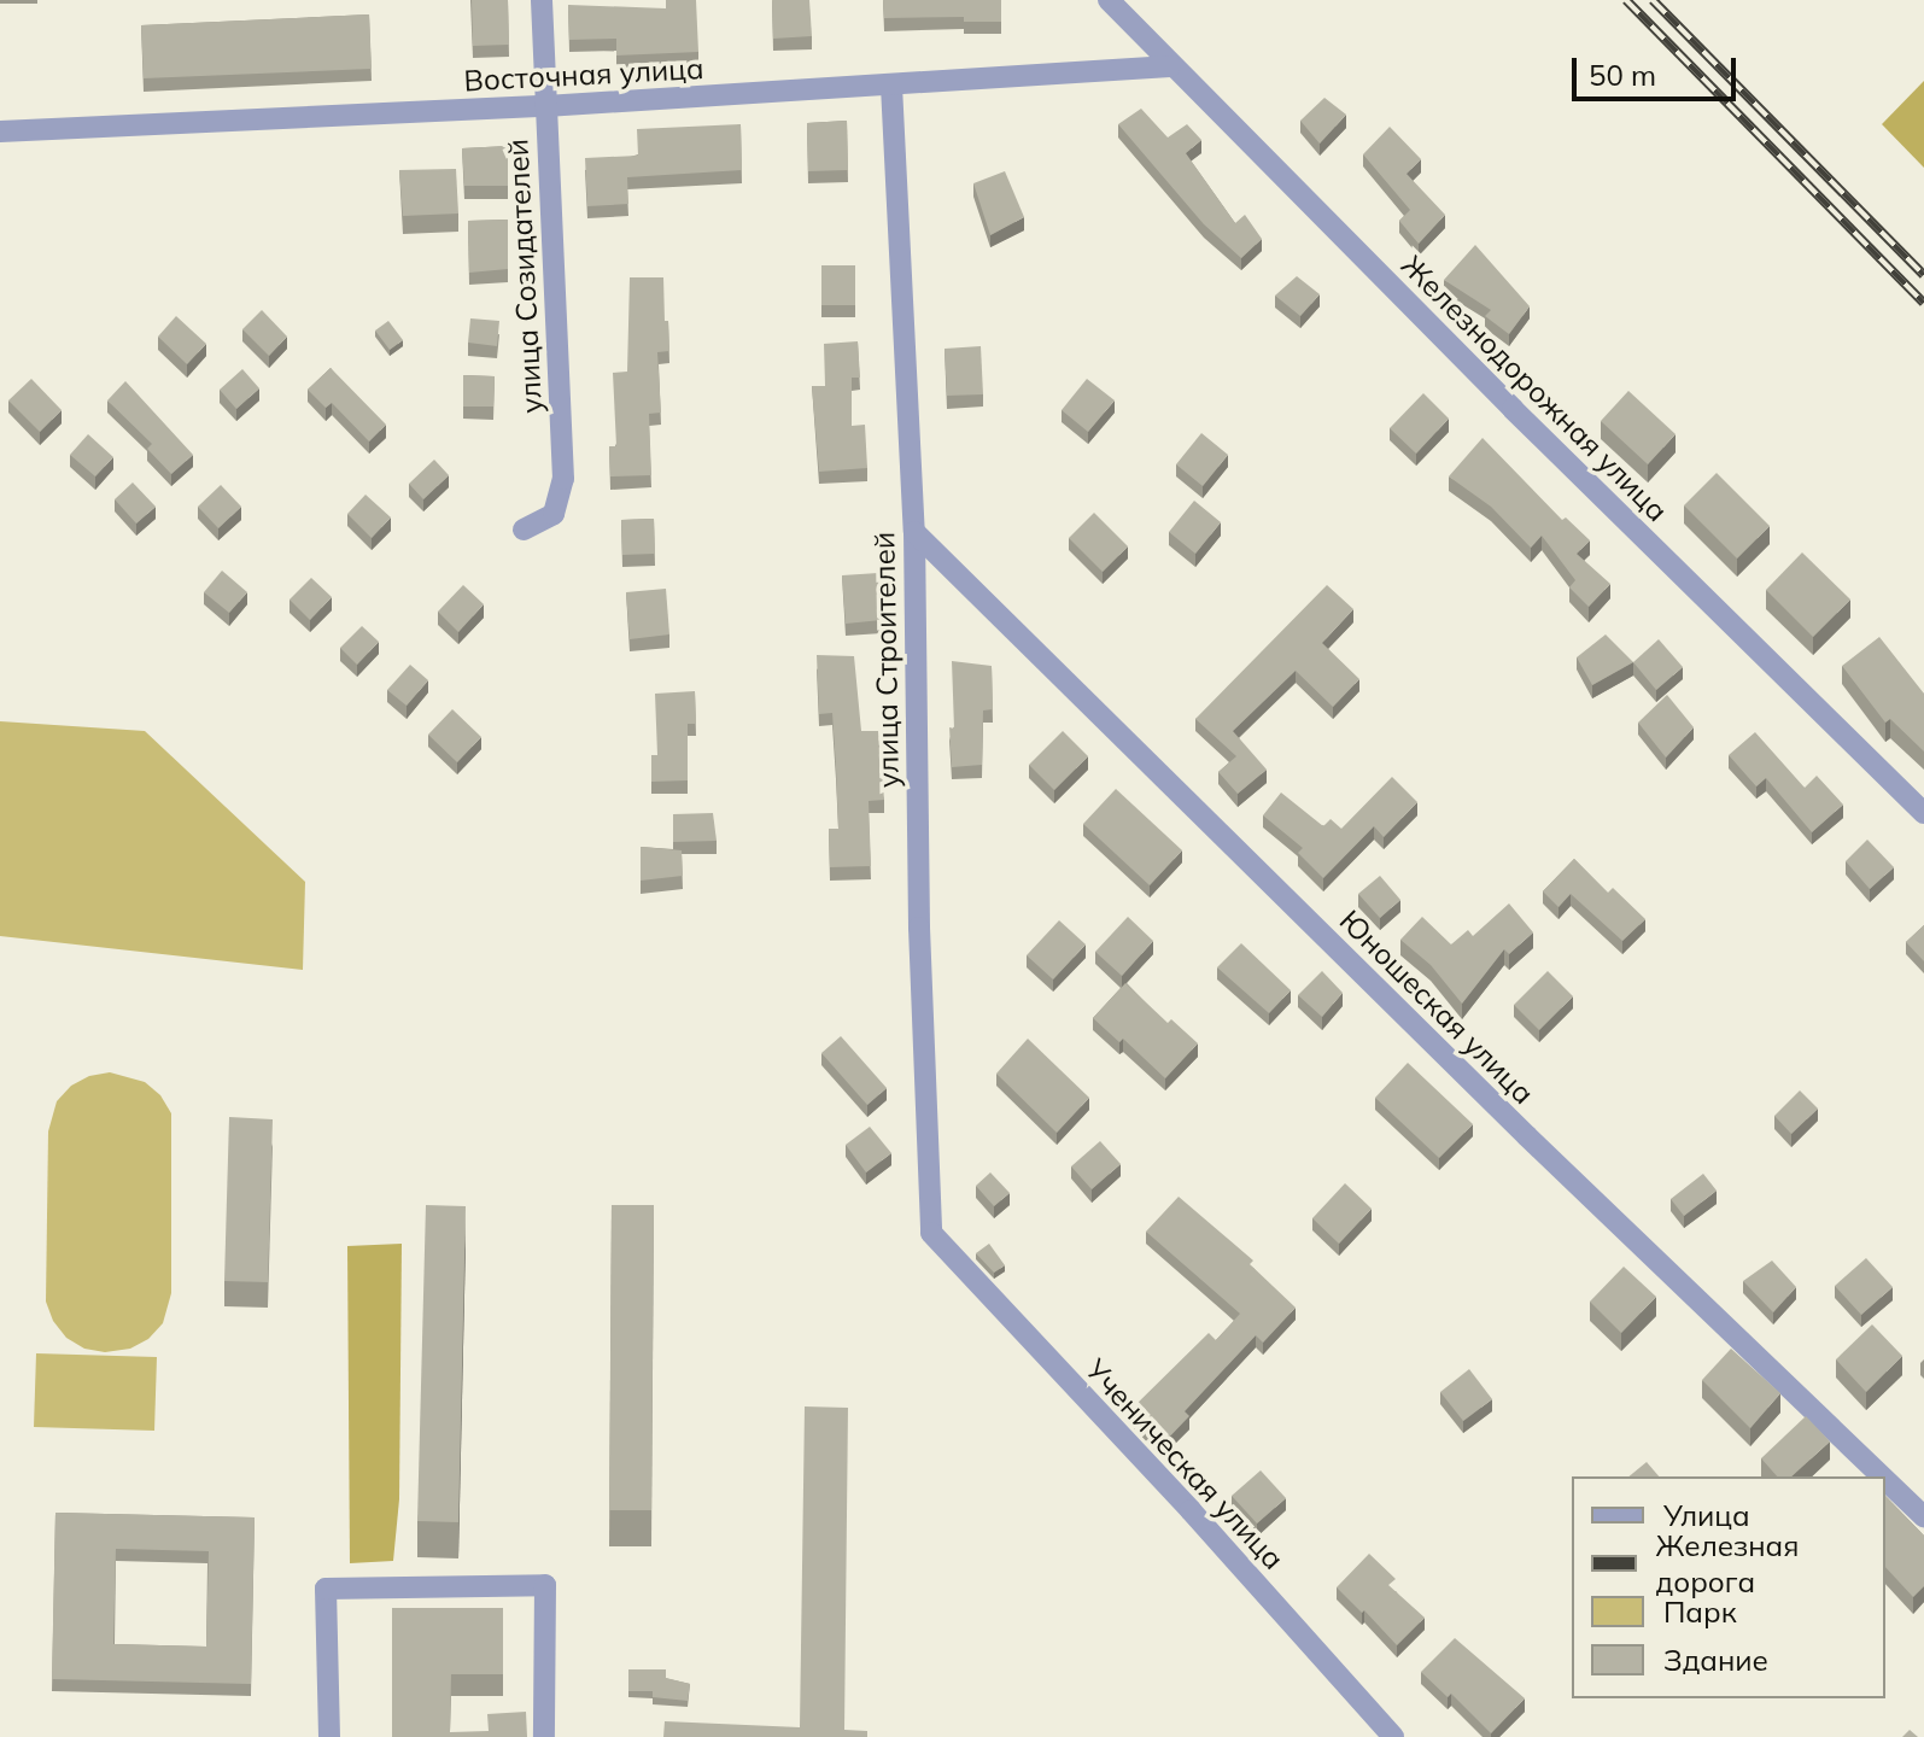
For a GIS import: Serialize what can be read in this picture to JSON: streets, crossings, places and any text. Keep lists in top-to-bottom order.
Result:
{
  "streets": {
    "street": [
      "Восточная улица",
      "улица Созидателей",
      "Железнодорожная улица",
      "улица Строителей",
      "Юношеская улица",
      "Ученическая улица"
    ]
  },
  "crossings": [
    ["Восточная улица", "улица Созидателей"],
    ["Восточная улица", "Железнодорожная улица"],
    ["Восточная улица", "улица Строителей"],
    ["улица Строителей", "Юношеская улица"],
    ["улица Строителей", "Ученическая улица"]
  ],
  "legend": [
    "Улица",
    "Железная дорога",
    "Парк",
    "Здание"
  ],
  "scale_bar": "50 m"
}
